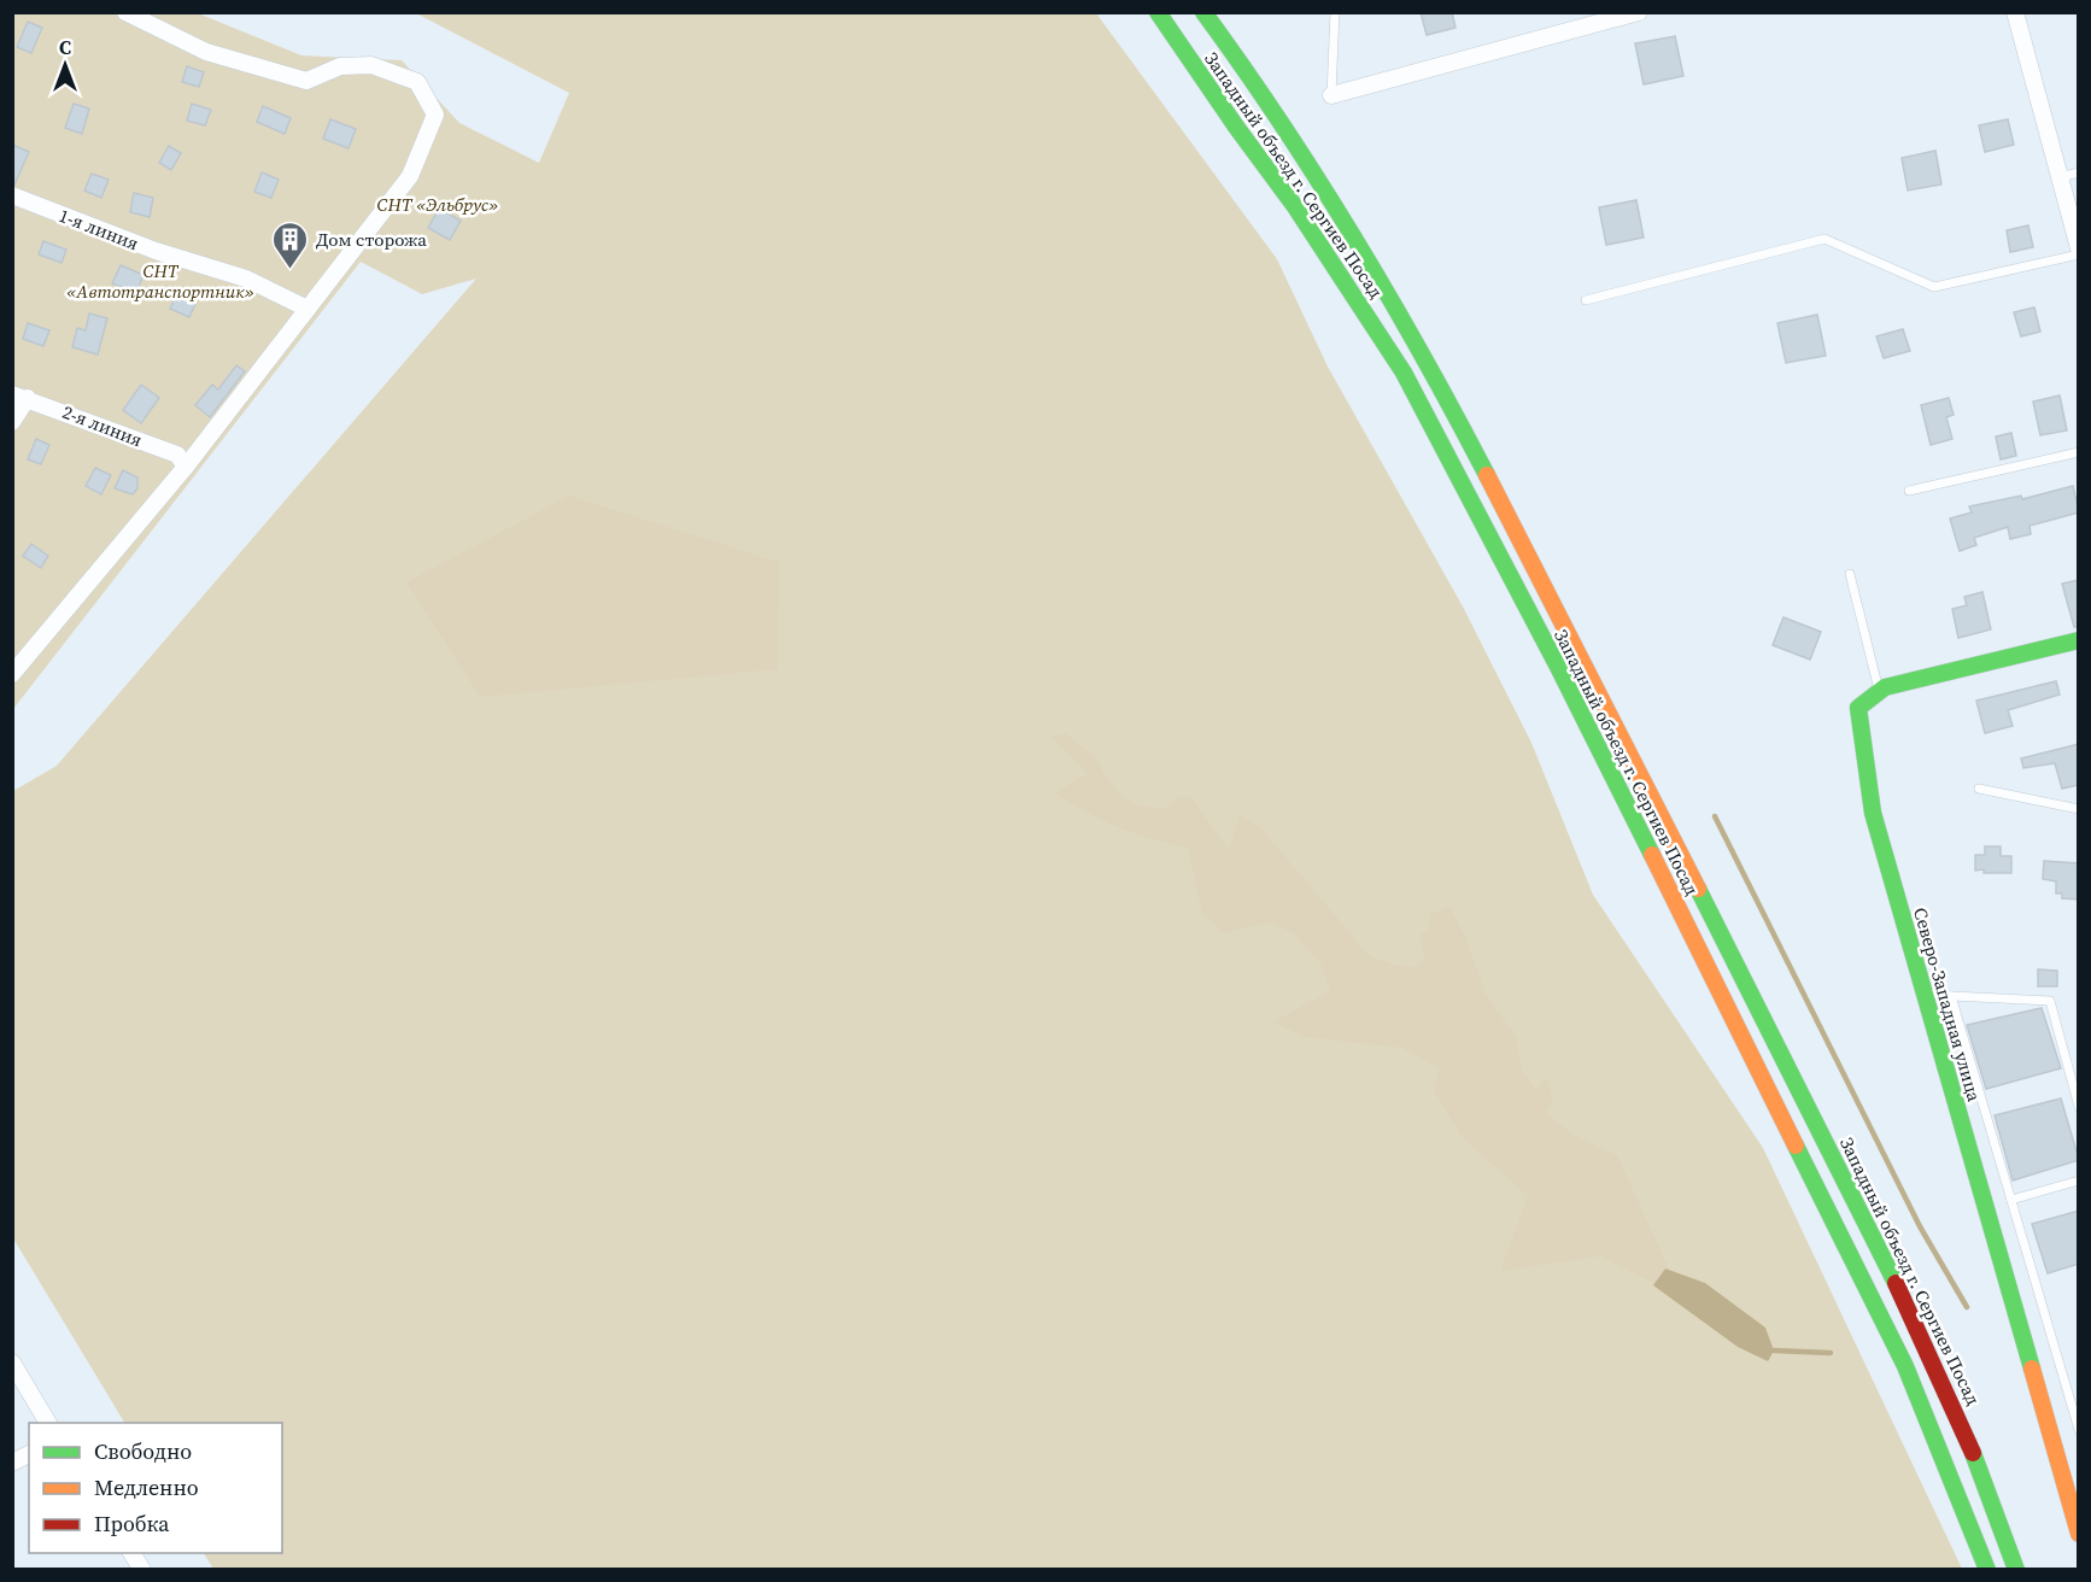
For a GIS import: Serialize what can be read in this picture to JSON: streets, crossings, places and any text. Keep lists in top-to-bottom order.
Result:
{
  "streets": {
    "main road": ["Западный объезд г. Сергиев Посад", "Северо-Западная улица"],
    "street": ["1-я линия", "2-я линия"]
  },
  "parks": ["СНТ «Эльбрус»", "СНТ «Автотранспортник»"],
  "places": {
    "building": ["Дом сторожа"]
  },
  "legend": ["Свободно", "Медленно", "Пробка"],
  "north": "top"
}
